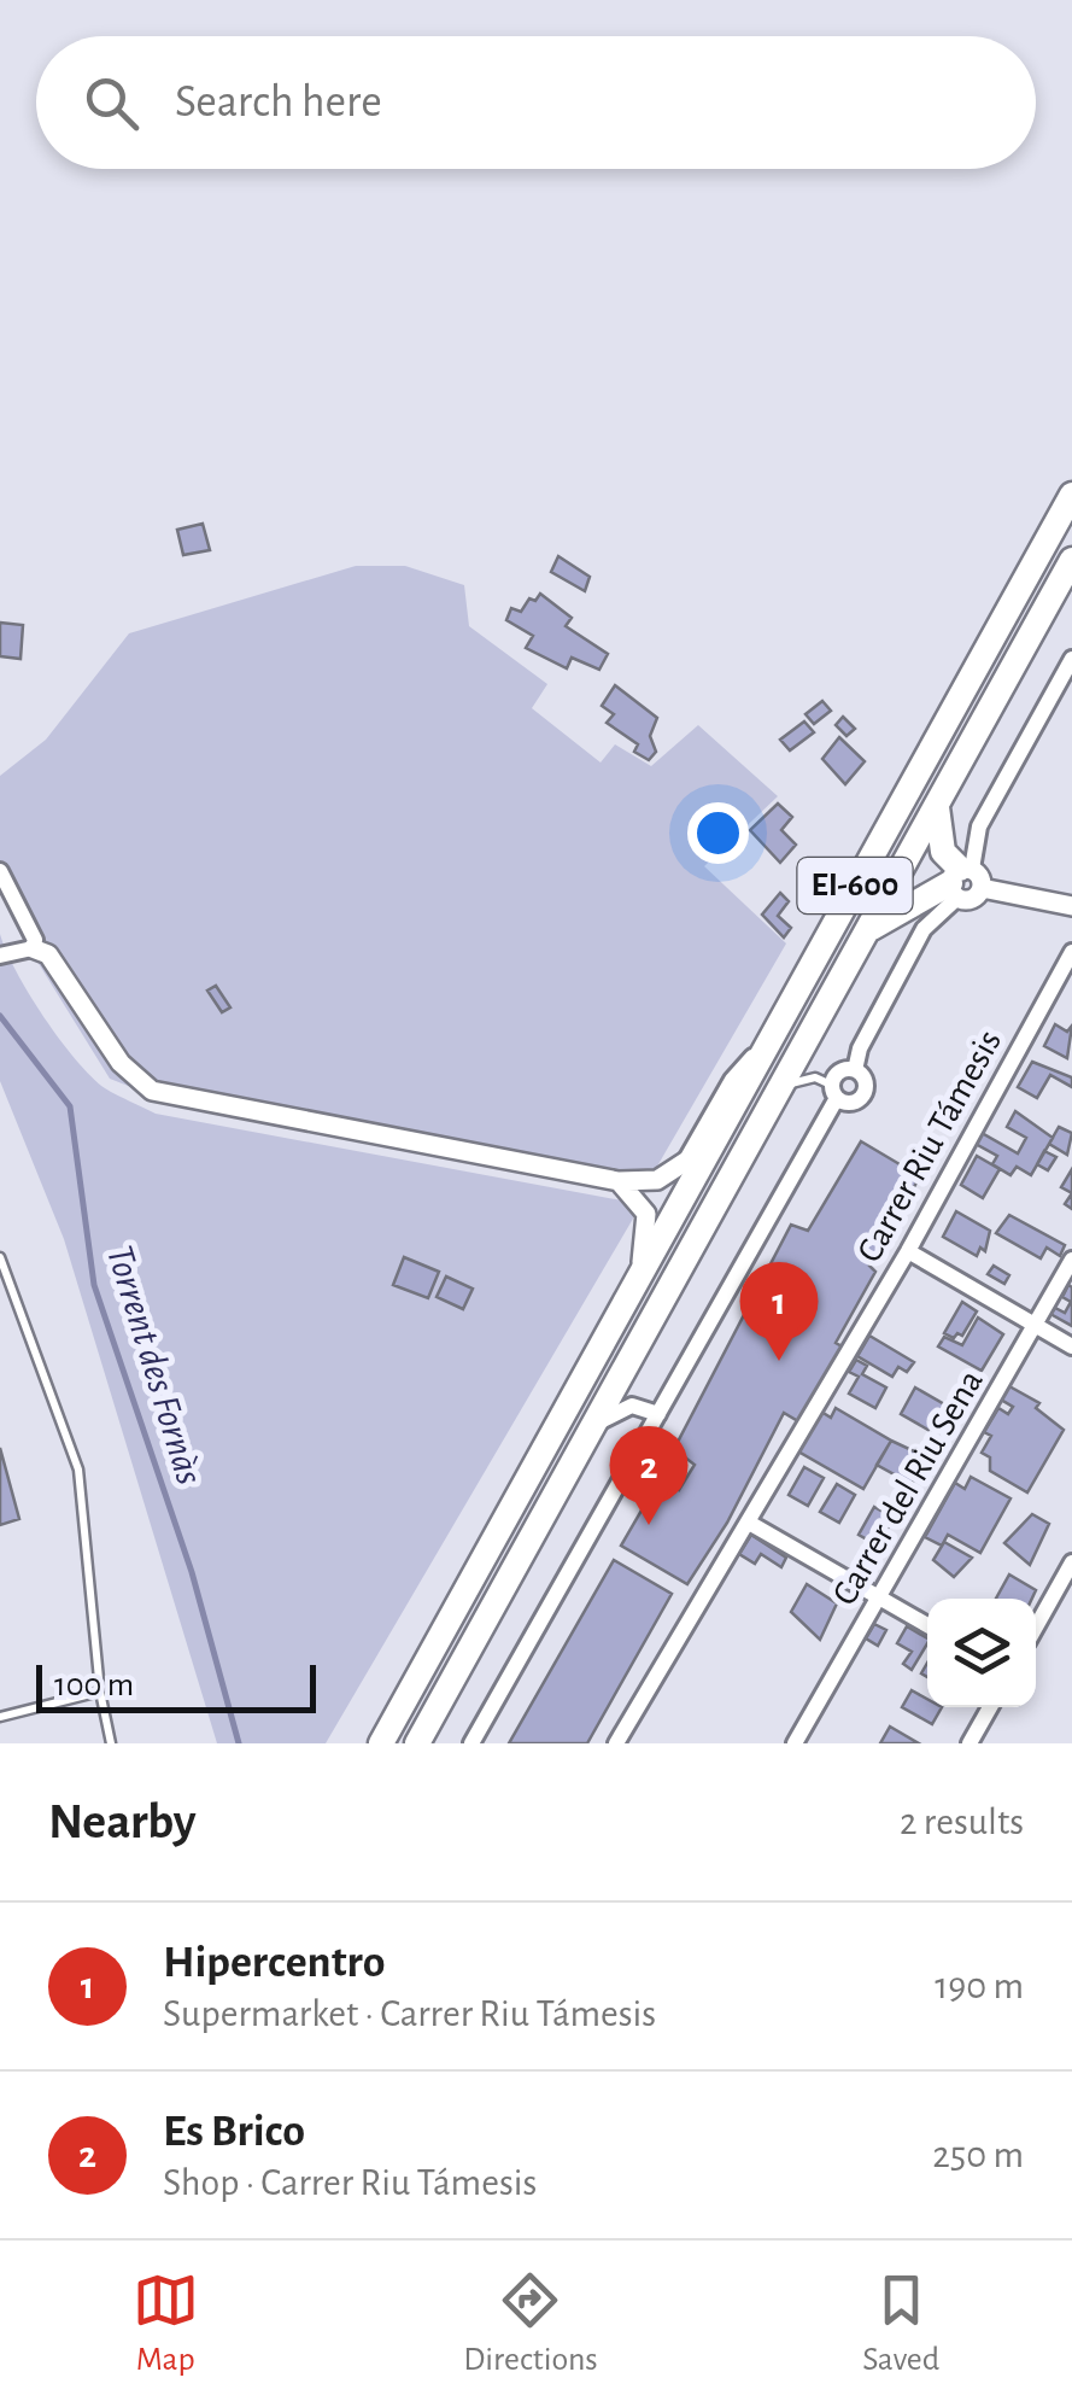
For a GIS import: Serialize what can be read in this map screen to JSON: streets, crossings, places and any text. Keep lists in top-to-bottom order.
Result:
{
  "streets": {
    "main road": ["EI-600"],
    "street": ["Carrer Riu Támesis", "Carrer del Riu Sena"]
  },
  "water": ["Torrent des Fornàs"],
  "scale_bar": "100 m",
  "page": {
    "search": "Search here",
    "pins": ["1", "2"],
    "scale": "100 m",
    "heading": ["Nearby", "2 results"],
    "list": [
      {
        "mark": "1",
        "name": "Hipercentro",
        "note": "Supermarket · Carrer Riu Támesis",
        "value": "190 m"
      },
      {
        "mark": "2",
        "name": "Es Brico",
        "note": "Shop · Carrer Riu Támesis",
        "value": "250 m"
      }
    ],
    "nav": ["Map", "Directions", "Saved"]
  }
}
